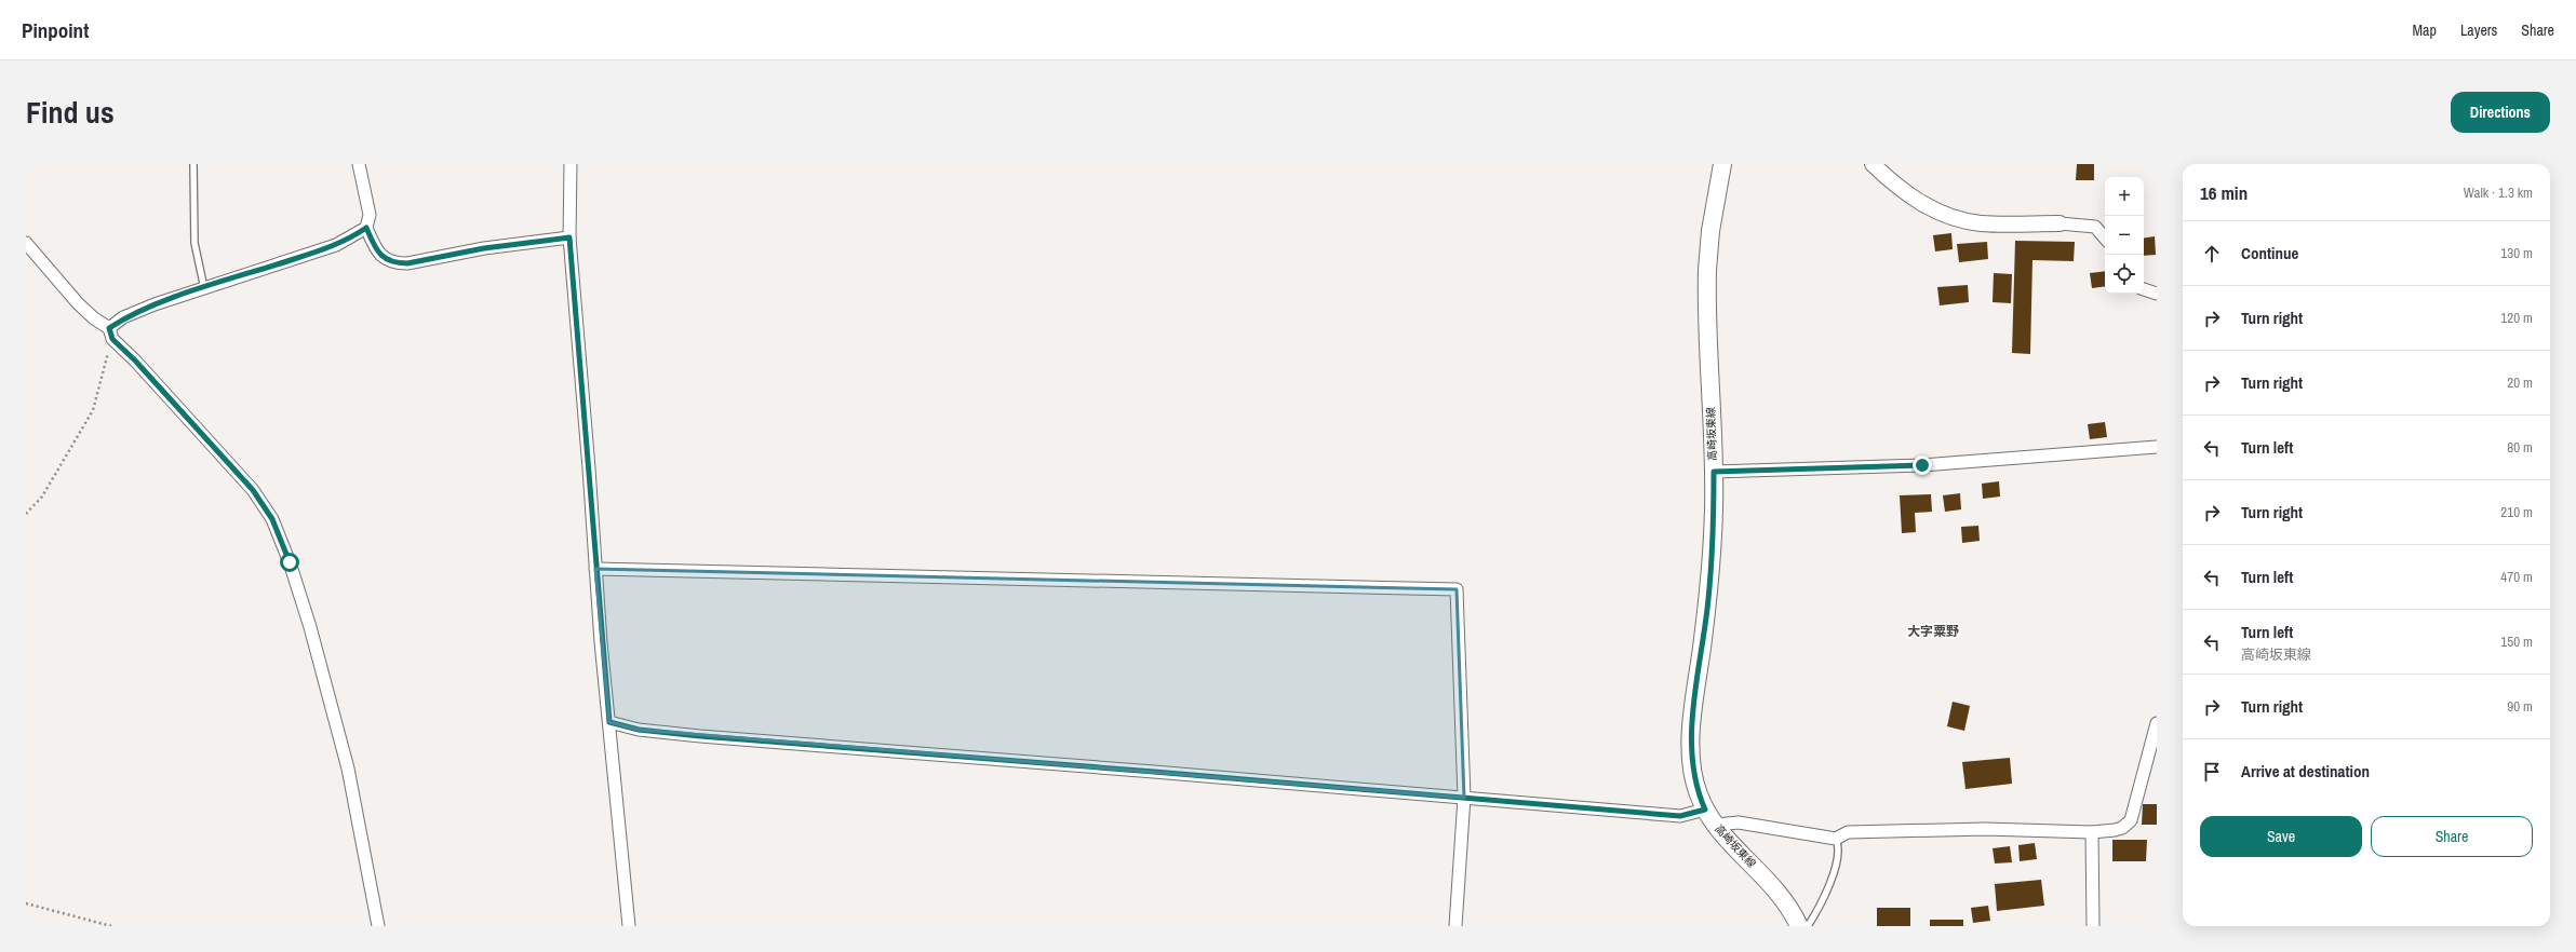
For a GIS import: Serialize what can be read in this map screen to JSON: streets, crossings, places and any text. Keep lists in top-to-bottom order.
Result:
{
  "streets": {
    "main road": ["高崎坂東線"]
  },
  "districts": ["大字粟野"],
  "page": {
    "header": "Pinpoint",
    "nav": ["Map", "Layers", "Share"],
    "title": "Find us",
    "buttons": [
      "Directions",
      ["Save", "Share"]
    ],
    "heading": ["16 min", "Walk · 1.3 km"],
    "map_buttons": ["+", "−"],
    "list": [
      ["Continue", "130 m"],
      ["Turn right", "120 m"],
      ["Turn right", "20 m"],
      ["Turn left", "80 m"],
      ["Turn right", "210 m"],
      ["Turn left", "470 m"],
      ["Turn left", "高崎坂東線", "150 m"],
      ["Turn right", "90 m"],
      "Arrive at destination"
    ]
  }
}
